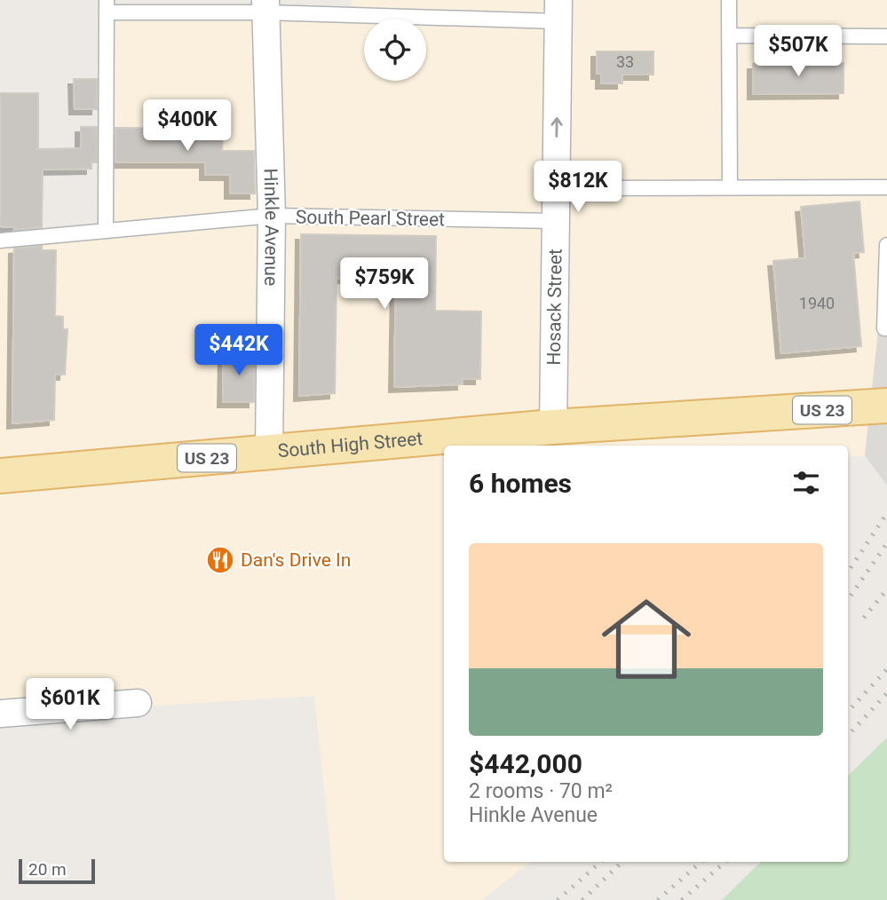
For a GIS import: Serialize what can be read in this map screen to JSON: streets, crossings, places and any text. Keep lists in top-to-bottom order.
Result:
{
  "streets": {
    "main road": ["US 23", "South High Street"],
    "street": ["Hinkle Avenue", "Hosack Street"],
    "lane": ["South Pearl Street"]
  },
  "crossings": [
    ["South Pearl Street", "Hinkle Avenue"],
    ["South Pearl Street", "Hosack Street"],
    ["Hinkle Avenue", "South High Street"],
    ["Hosack Street", "South High Street"]
  ],
  "one_way": ["Hosack Street"],
  "places": {
    "restaurant": ["Dan's Drive In"]
  },
  "house_numbers": ["33", "1940"],
  "scale_bar": "20 m",
  "page": {
    "price": [
      "$507K",
      "$400K",
      "$812K",
      "$759K",
      "$442K",
      "$601K"
    ],
    "heading": "6 homes",
    "list": [
      {
        "name": "$442,000",
        "note": "2 rooms · 70 m² · Hinkle Avenue"
      }
    ],
    "scale": "20 m"
  }
}
